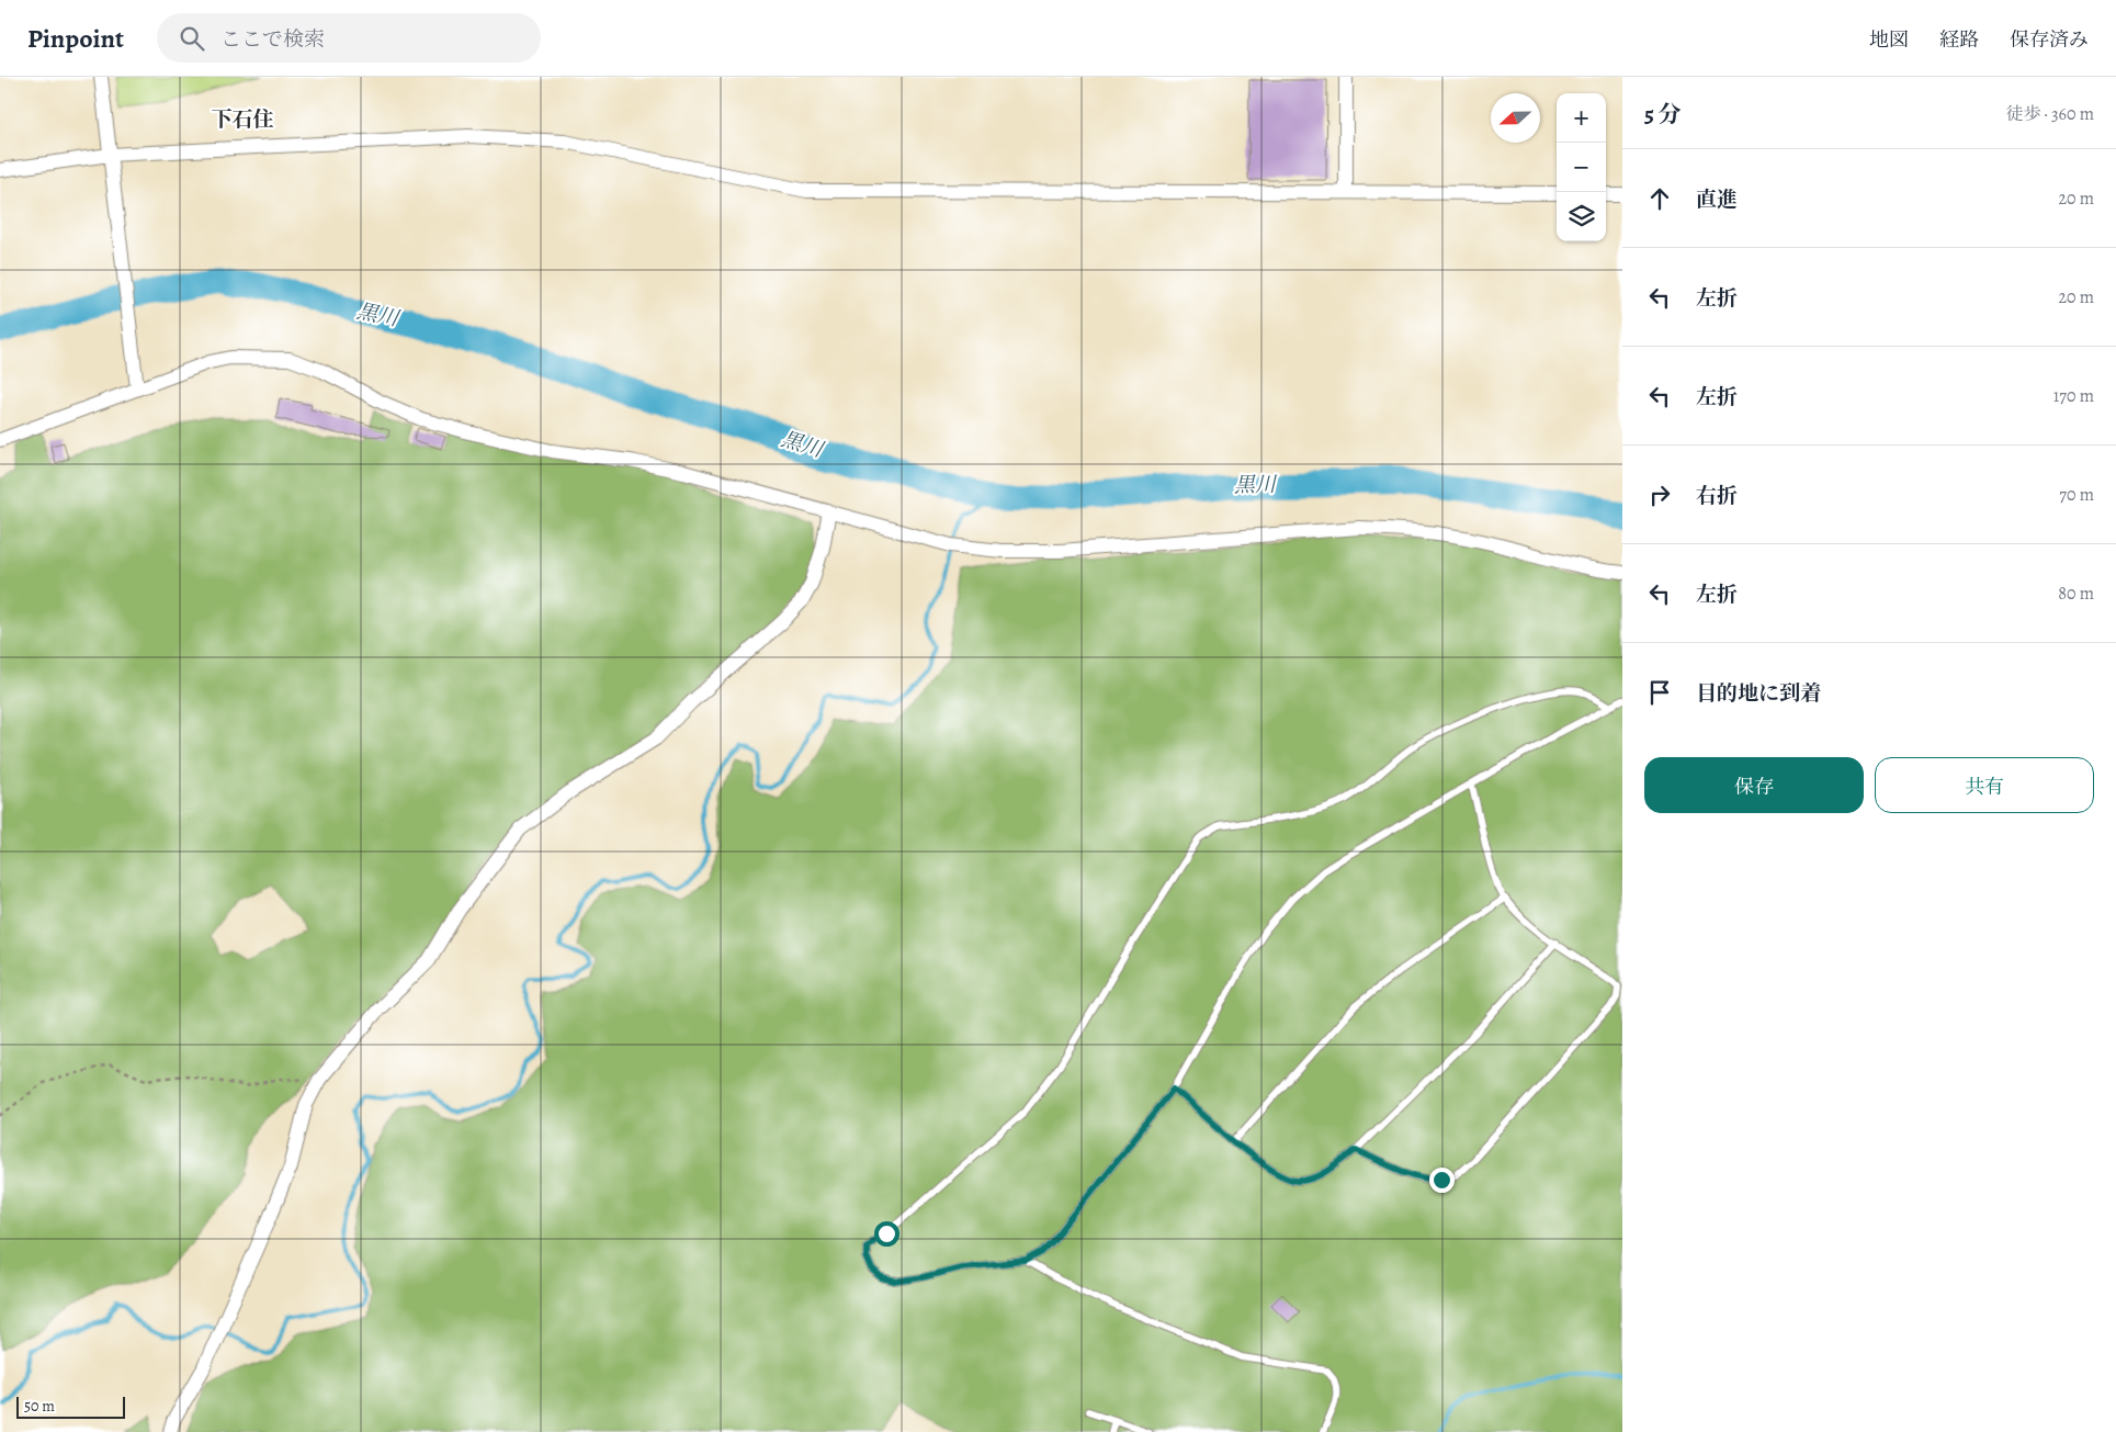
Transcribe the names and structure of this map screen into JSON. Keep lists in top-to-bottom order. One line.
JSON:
{"districts":["下石住"],"water":["黒川"],"scale_bar":"50 m","north":"left","page":{"header":"Pinpoint","search":"ここで検索","nav":["地図","経路","保存済み"],"heading":["5 分","徒歩 · 360 m"],"map_buttons":["+","−"],"list":[["直進","20 m"],["左折","20 m"],["左折","170 m"],["右折","70 m"],["左折","80 m"],"目的地に到着"],"buttons":["保存","共有"],"scale":"50 m"}}
